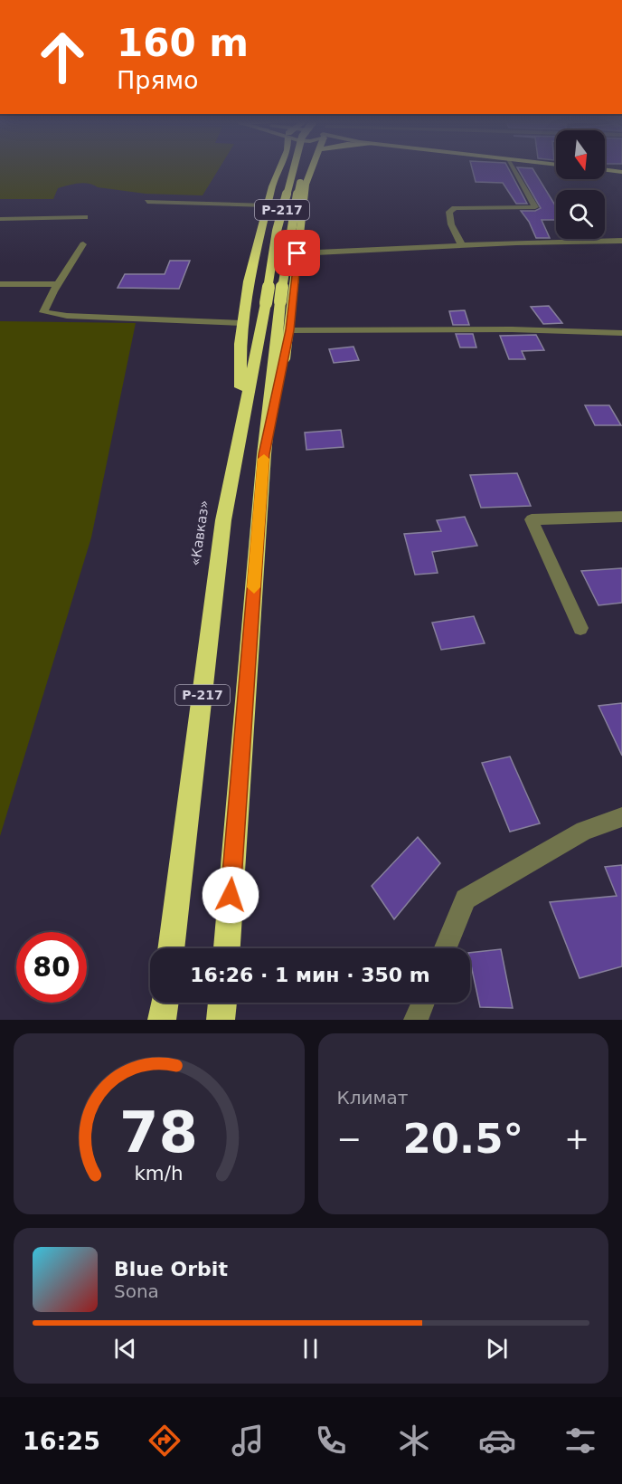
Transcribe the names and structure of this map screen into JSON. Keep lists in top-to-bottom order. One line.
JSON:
{"streets":{"highway":["Р-217","«Кавказ»"]},"north":"bottom","page":{"turn":["160 m","Прямо"],"limit":"80","trip":"16:26 · 1 мин · 350 m","tile":"Климат","heat":["−","20.5°","+"],"song":["Blue Orbit","Sona"],"tabs":"16:25","gauge":["78","km/h"]}}
